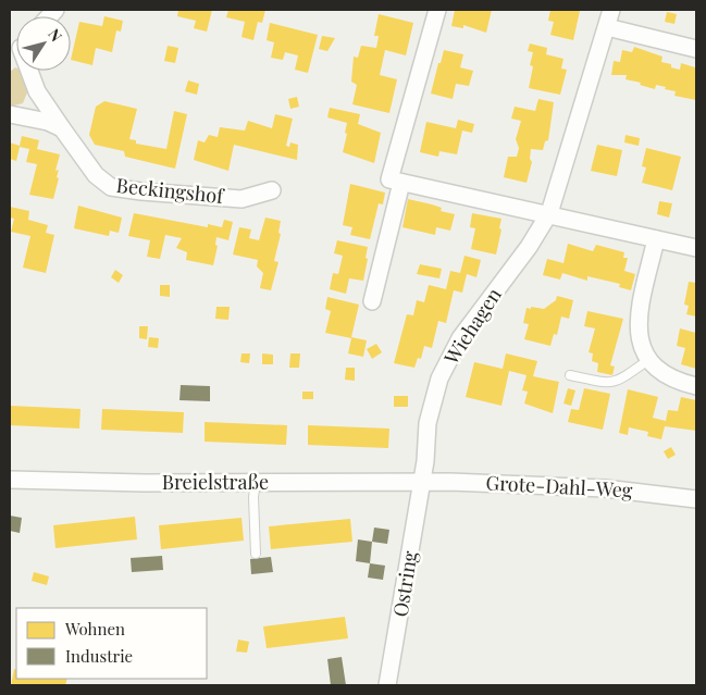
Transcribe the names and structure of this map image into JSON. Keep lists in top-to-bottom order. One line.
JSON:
{"streets":{"street":["Beckingshof","Wiehagen","Breielstraße","Grote-Dahl-Weg","Ostring"]},"crossings":[["Wiehagen","Breielstraße"],["Wiehagen","Grote-Dahl-Weg"],["Wiehagen","Ostring"],["Breielstraße","Grote-Dahl-Weg"],["Breielstraße","Ostring"],["Grote-Dahl-Weg","Ostring"]],"legend":["Wohnen","Industrie"],"north":"top right"}
